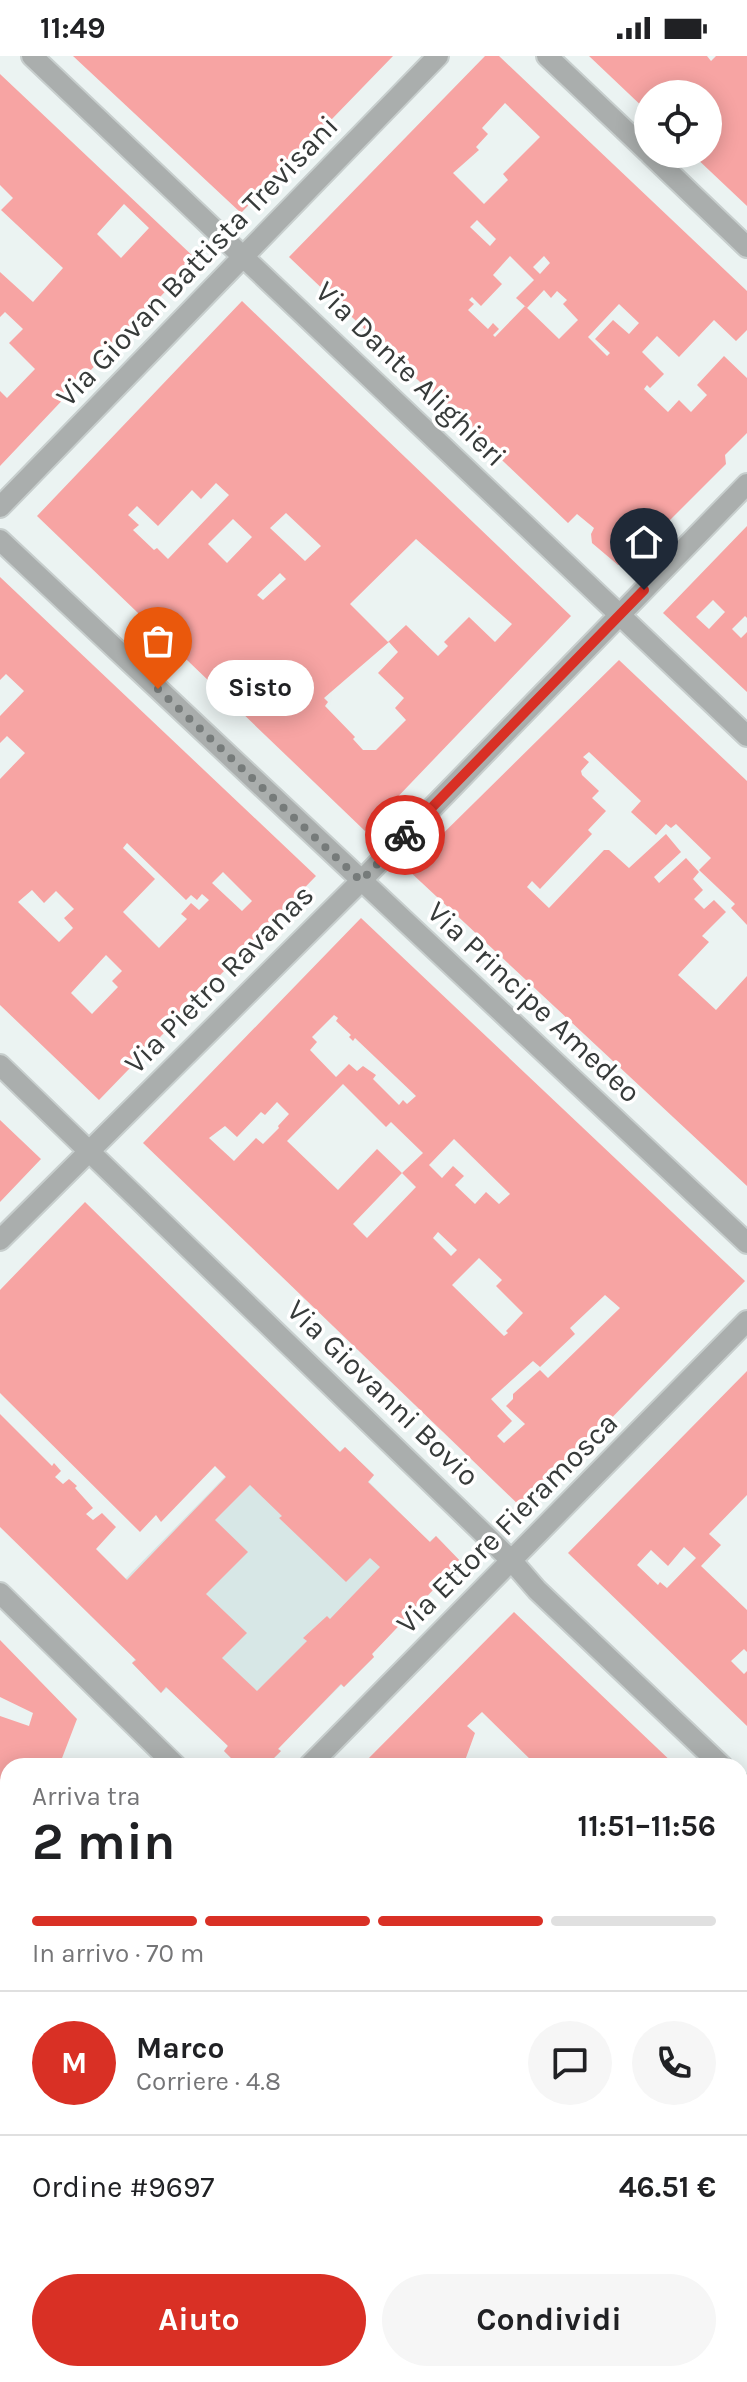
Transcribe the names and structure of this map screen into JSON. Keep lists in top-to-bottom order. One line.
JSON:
{"streets":{"street":["Via Giovan Battista Trevisani","Via Dante Alighieri","Via Pietro Ravanas","Via Principe Amedeo","Via Giovanni Bovio","Via Ettore Fieramosca"]},"crossings":[["Via Giovan Battista Trevisani","Via Dante Alighieri"],["Via Dante Alighieri","Via Pietro Ravanas"],["Via Pietro Ravanas","Via Principe Amedeo"],["Via Pietro Ravanas","Via Giovanni Bovio"],["Via Giovanni Bovio","Via Ettore Fieramosca"]],"places":["Sisto"],"page":{"status":"11:49","bubble":"Sisto","heading":["2 min","Arriva tra","11:51–11:56"],"panel":["Marco","Corriere · 4.8","Ordine #9697","46.51 €"],"bar":"In arrivo · 70 m","round":"M","buttons":["Aiuto","Condividi"]}}
